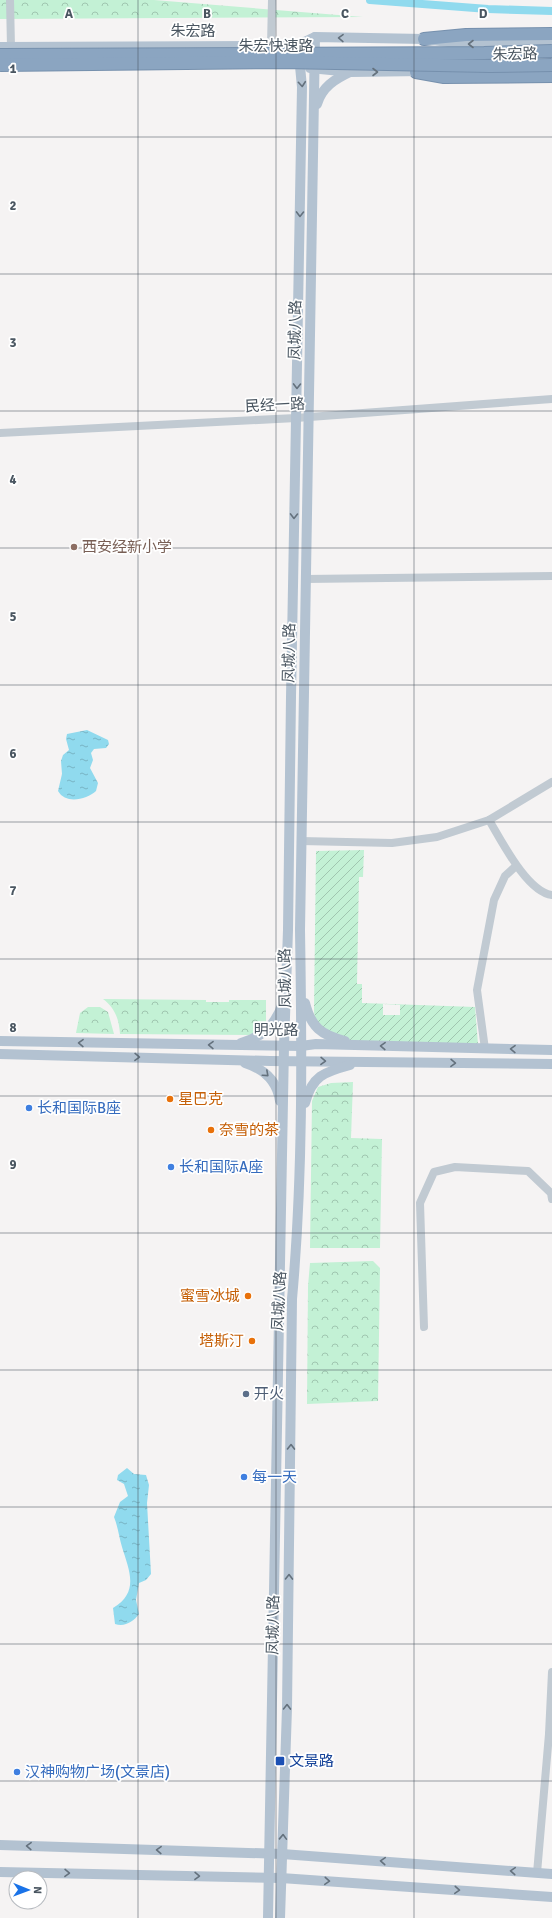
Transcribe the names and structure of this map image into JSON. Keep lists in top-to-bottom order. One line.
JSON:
{"streets":{"highway":["朱宏快速路"],"main road":["朱宏路","凤城八路","明光路"],"street":["民经一路"]},"crossings":[["朱宏路","凤城八路"],["凤城八路","民经一路"],["凤城八路","明光路"]],"places":{"other":["西安经新小学","星巴克","长和国际B座","奈雪的茶","长和国际A座","蜜雪冰城","塔斯汀","开火","每一天","汉神购物广场(文景店)"],"transit":["文景路"]},"north":"right","grid":{"columns":["A","B","C","D"],"rows":["1","2","3","4","5","6","7","8","9"]}}
